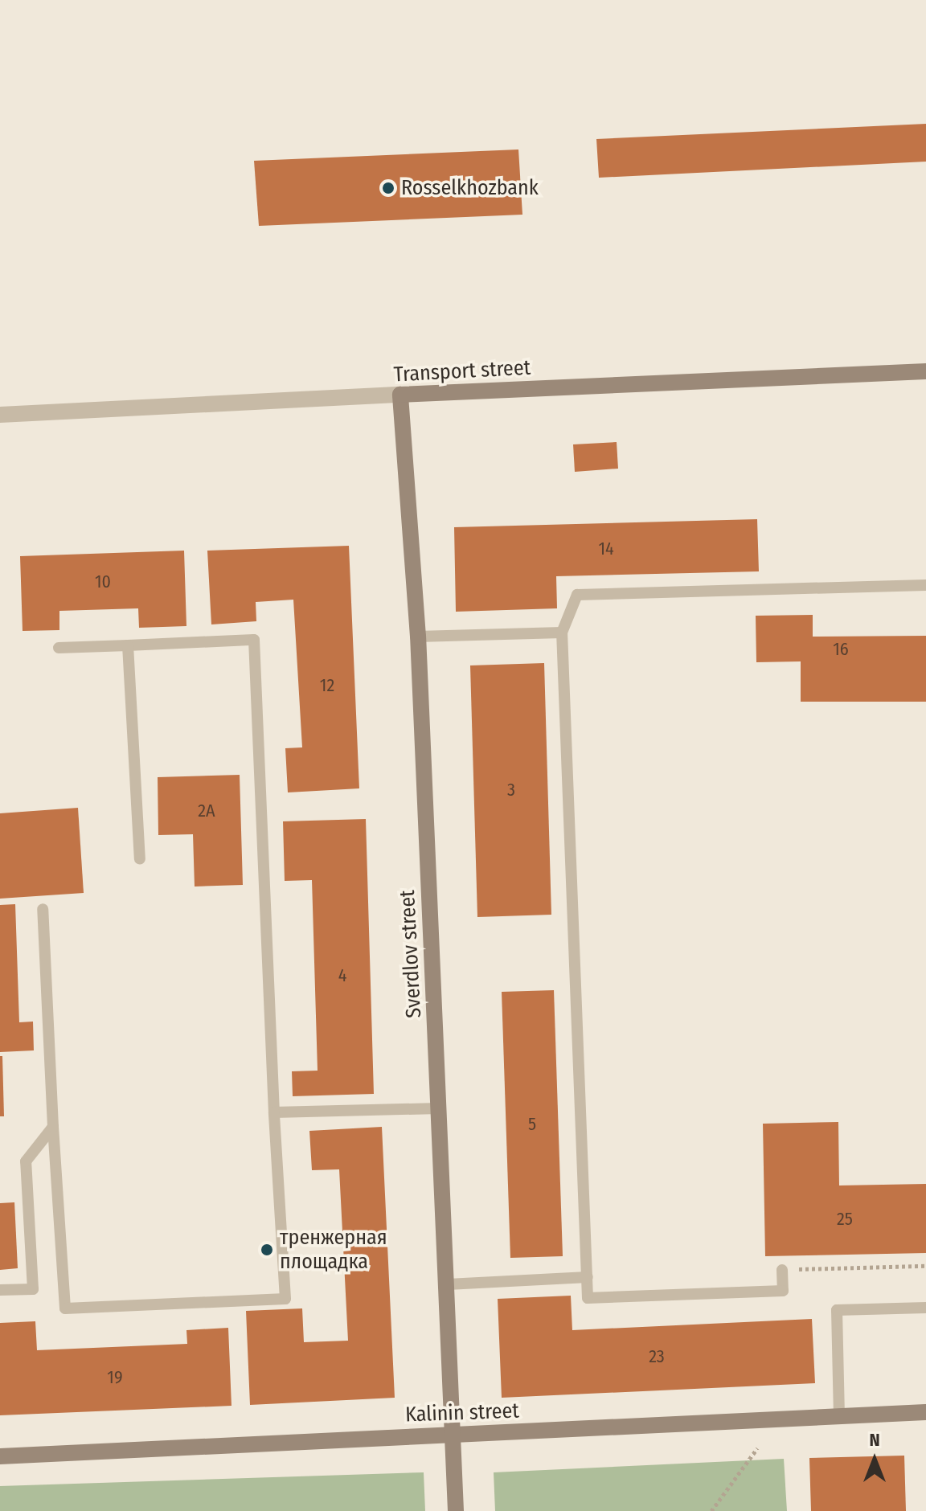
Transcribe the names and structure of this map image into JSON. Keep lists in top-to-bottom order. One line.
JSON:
{"streets":{"street":["Transport street","Sverdlov street","Kalinin street"]},"crossings":[["Transport street","Sverdlov street"],["Sverdlov street","Kalinin street"]],"places":["Rosselkhozbank","тренжерная площадка"],"house_numbers":["14","10","16","12","3","2А","4","5","25","23","19"],"north":"top"}
